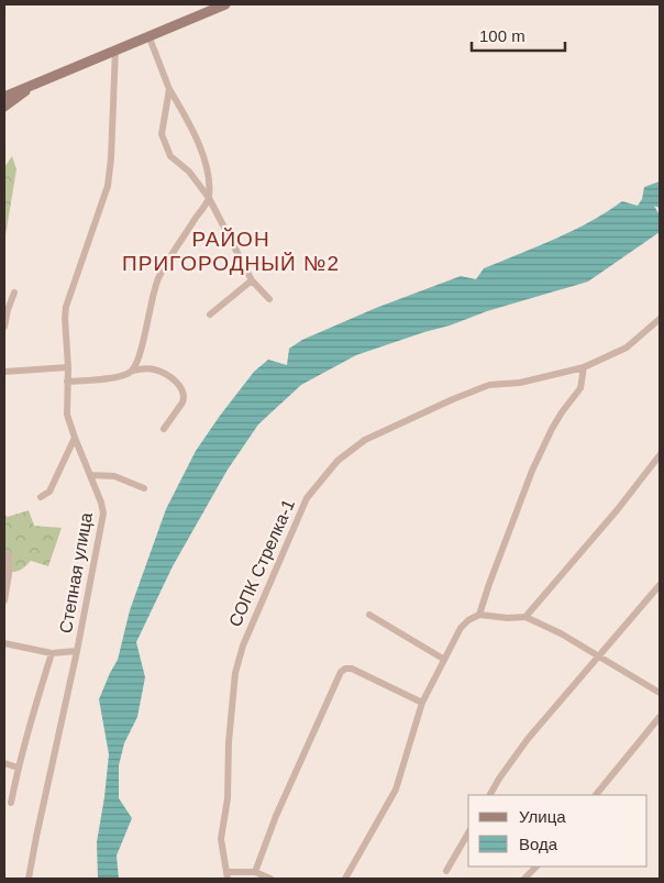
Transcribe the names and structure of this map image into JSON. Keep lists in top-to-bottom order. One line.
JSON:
{"streets":{"street":["СОПК Стрелка-1","Степная улица"]},"districts":["РАЙОН ПРИГОРОДНЫЙ №2"],"legend":["Улица","Вода"],"scale_bar":"100 m"}
